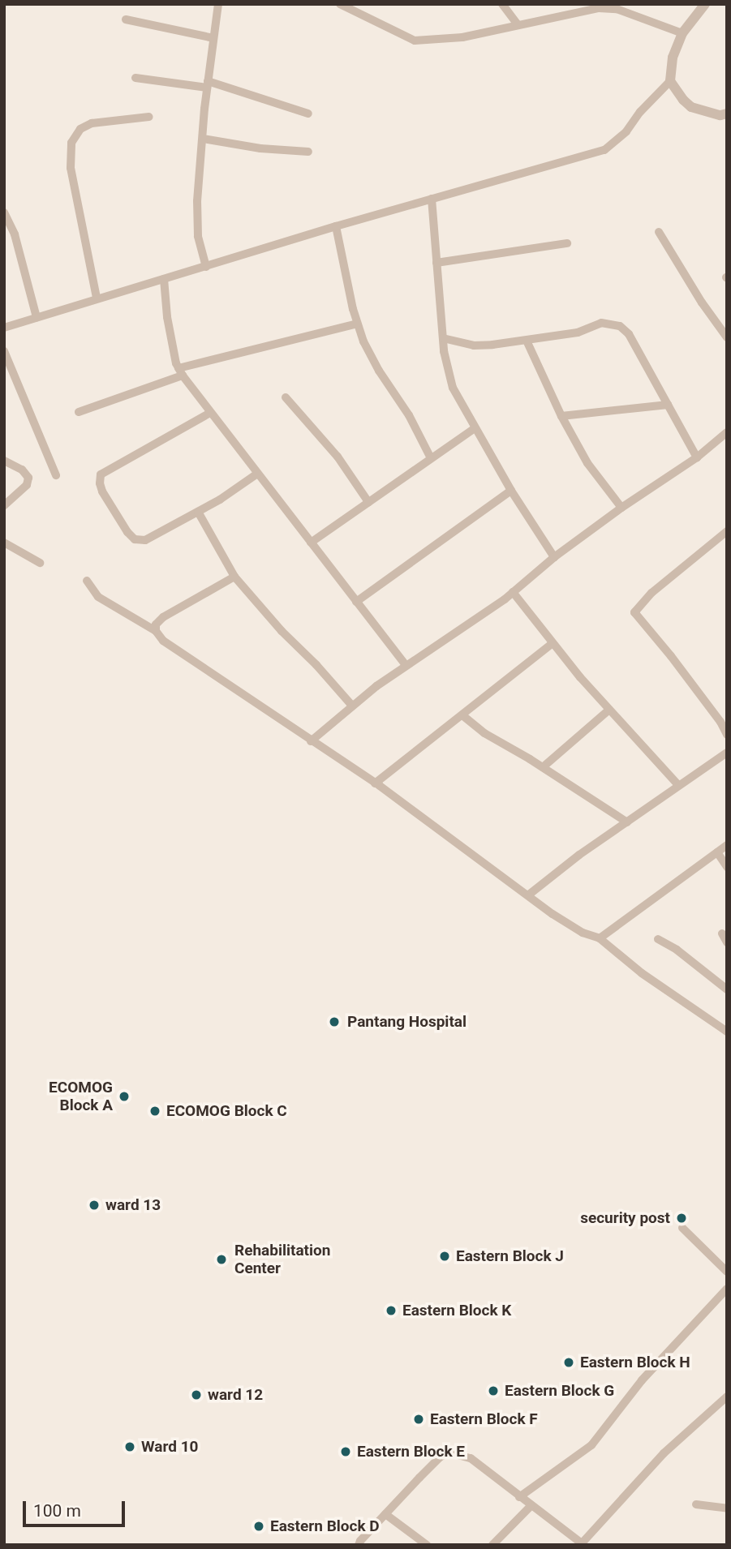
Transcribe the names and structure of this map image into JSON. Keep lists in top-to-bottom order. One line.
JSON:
{"places":["Pantang Hospital","ECOMOG Block A","ECOMOG Block C","ward 13","security post","Eastern Block J","Rehabilitation Center","Eastern Block K","Eastern Block H","Eastern Block G","ward 12","Eastern Block F","Ward 10","Eastern Block E","Eastern Block D"],"scale_bar":"100 m"}
